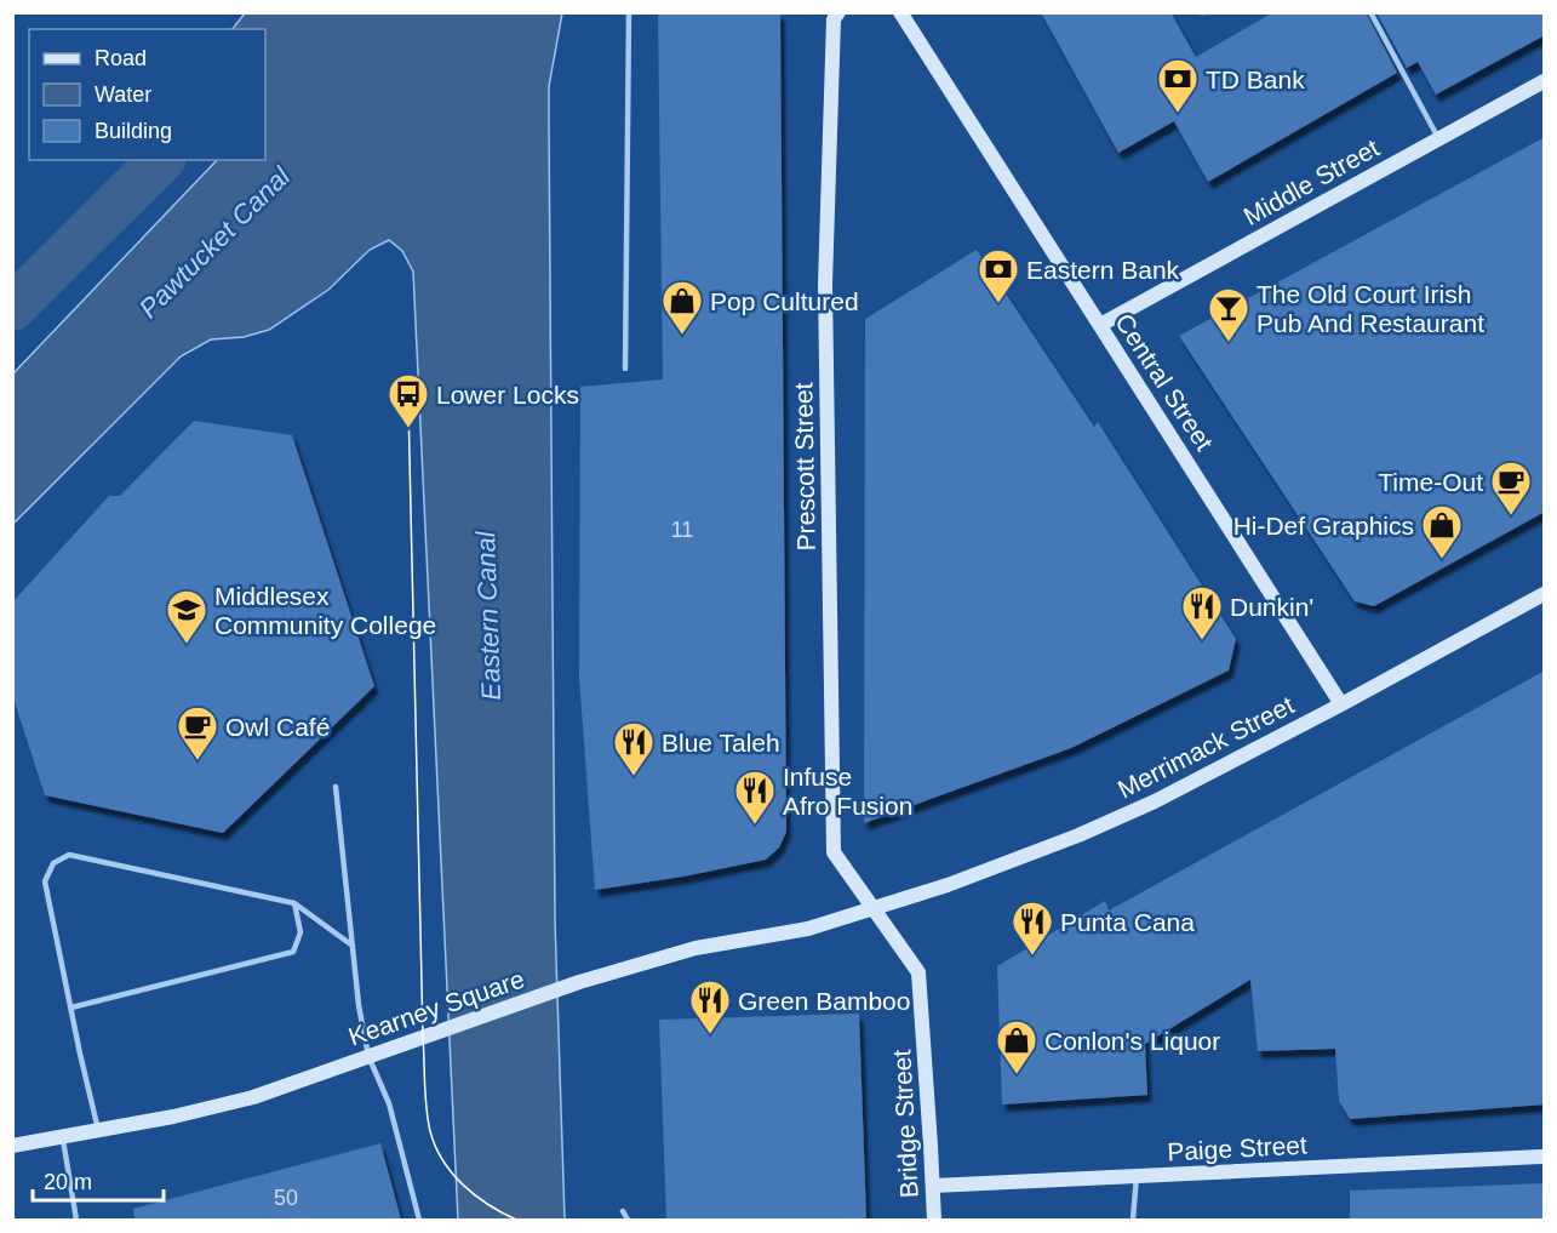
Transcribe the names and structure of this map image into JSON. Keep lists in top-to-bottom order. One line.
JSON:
{"streets":{"main road":["Middle Street","Central Street","Prescott Street","Merrimack Street","Kearney Square","Bridge Street","Paige Street"]},"crossings":[["Middle Street","Central Street"],["Central Street","Merrimack Street"],["Prescott Street","Merrimack Street"],["Prescott Street","Kearney Square"],["Prescott Street","Bridge Street"],["Merrimack Street","Kearney Square"],["Merrimack Street","Bridge Street"],["Kearney Square","Bridge Street"],["Bridge Street","Paige Street"]],"water":["Pawtucket Canal","Eastern Canal"],"places":{"bank":["TD Bank","Eastern Bank"],"shop":["Pop Cultured","Hi-Def Graphics","Conlon's Liquor"],"bar":["The Old Court Irish Pub And Restaurant"],"bus stop":["Lower Locks"],"cafe":["Time-Out","Owl Café"],"restaurant":["Dunkin'","Blue Taleh","Infuse Afro Fusion","Punta Cana","Green Bamboo"],"school or university":["Middlesex Community College"]},"house_numbers":["11","50"],"legend":["Road","Water","Building"],"scale_bar":"20 m"}
